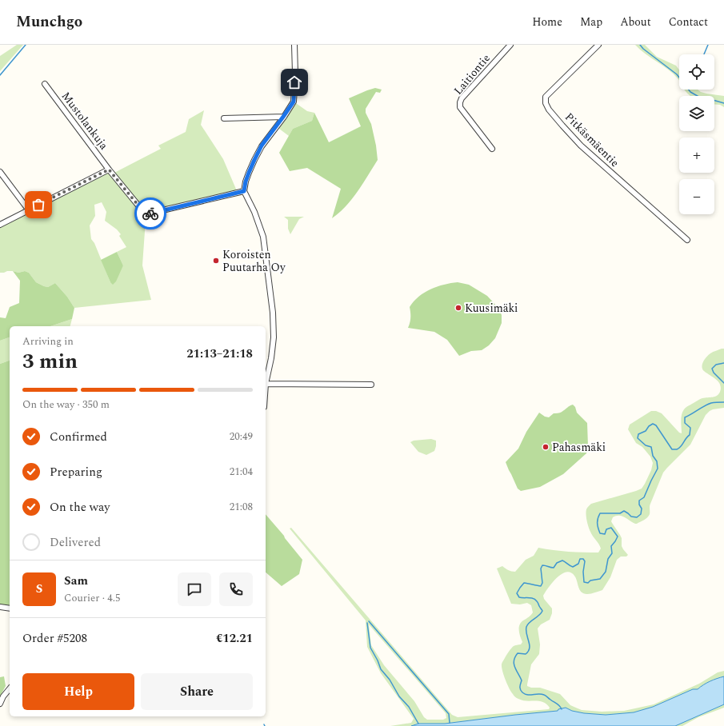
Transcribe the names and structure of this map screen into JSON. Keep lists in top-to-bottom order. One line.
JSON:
{"streets":{"street":["Laitiontie","Mustolankuja","Pitkäsmäentie"]},"places":["Koroisten Puutarha Oy","Kuusimäki","Pahasmäki"],"page":{"header":"Munchgo","nav":["Home","Map","About","Contact"],"map_buttons":["+","−"],"heading":["3 min","Arriving in","21:13–21:18"],"panel":["Sam","Courier · 4.5","Order #5208","€12.21"],"bar":"On the way · 350 m","list":[["Confirmed","20:49"],["Preparing","21:04"],["On the way","21:08"],"Delivered"],"round":"S","buttons":["Help","Share"]}}
